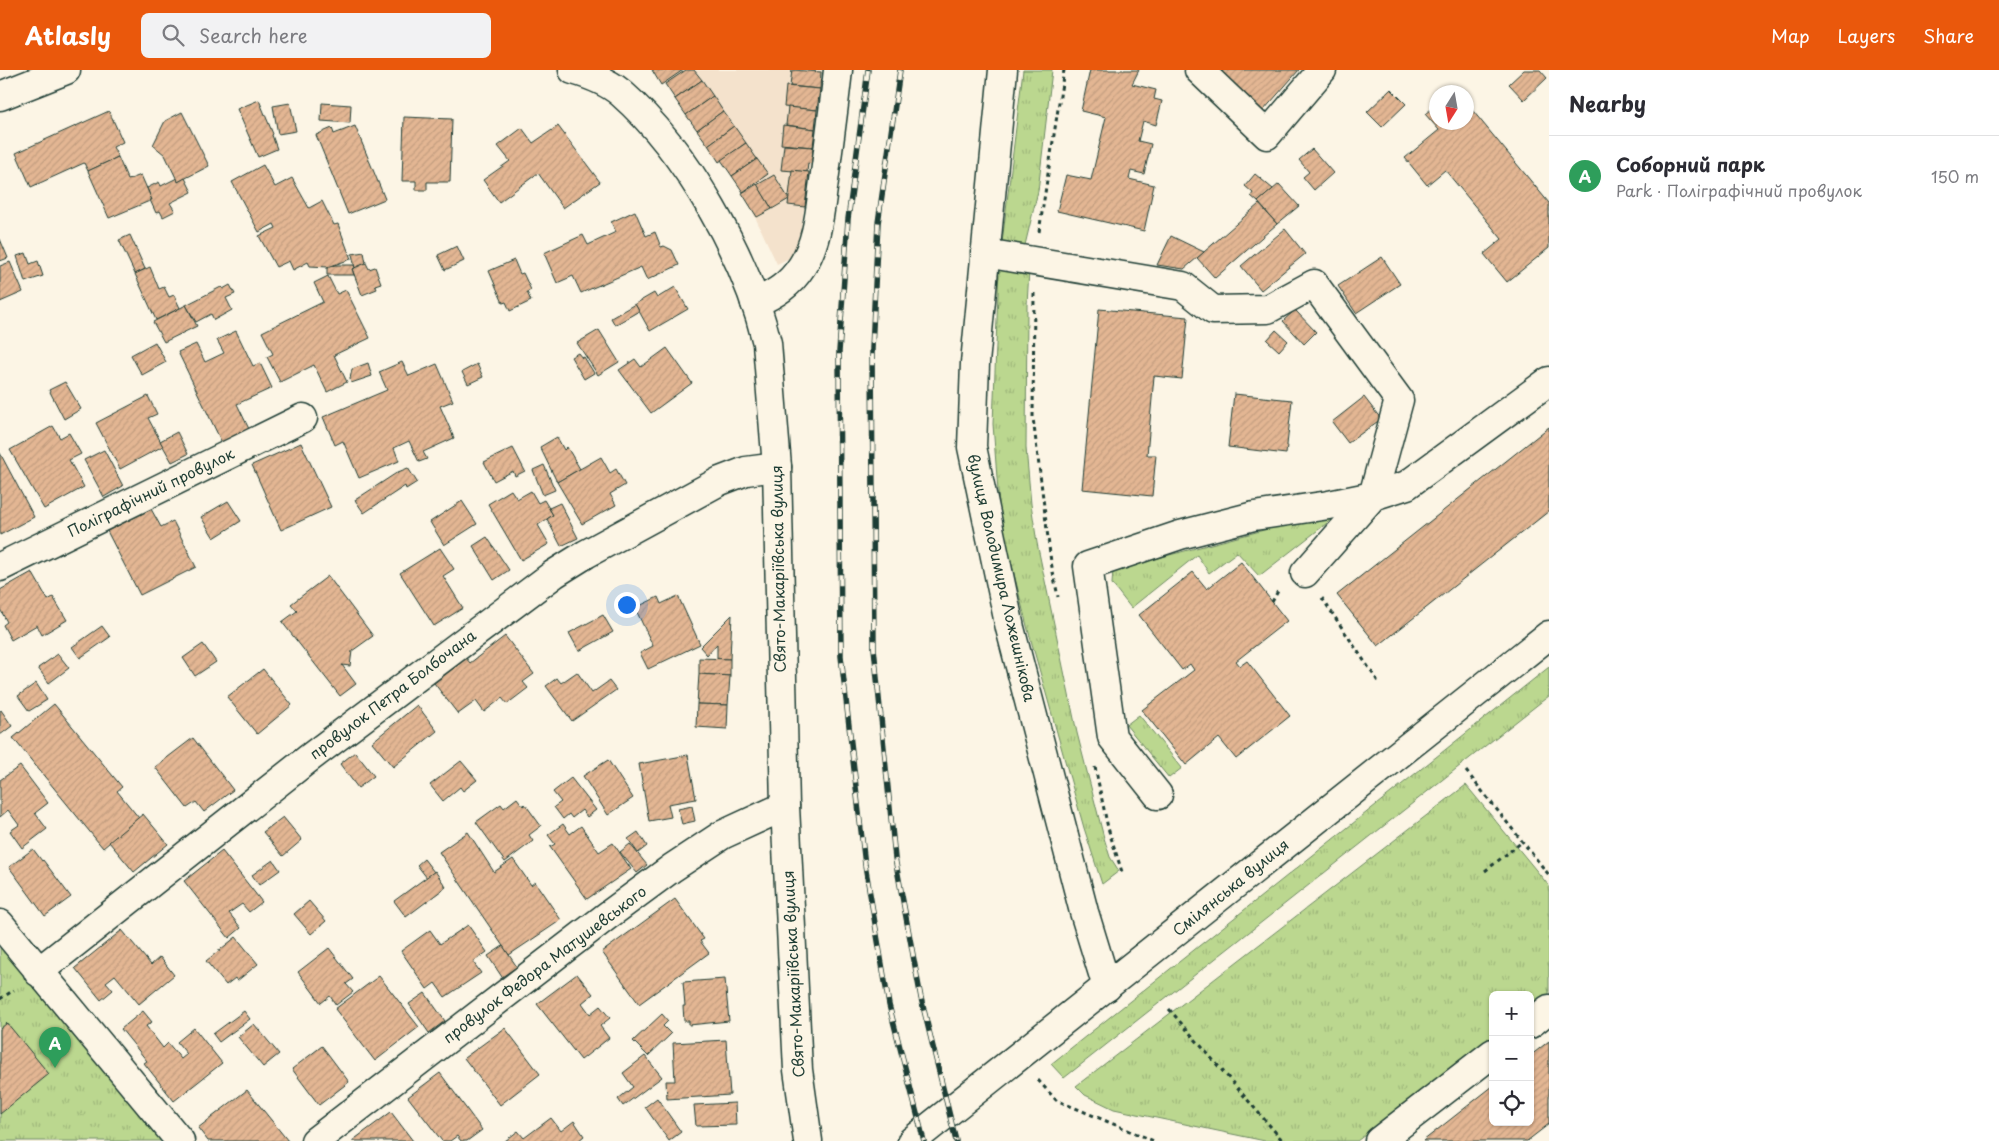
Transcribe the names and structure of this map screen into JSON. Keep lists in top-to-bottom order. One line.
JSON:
{"streets":{"street":["Поліграфічний провулок","Свято-Макаріївська вулиця","вулиця Володимира Ложешнікова","провулок Петра Болбочана","Смілянська вулиця","провулок Федора Матушевського"]},"crossings":[["Свято-Макаріївська вулиця","провулок Петра Болбочана"],["Свято-Макаріївська вулиця","провулок Федора Матушевського"],["вулиця Володимира Ложешнікова","Смілянська вулиця"]],"north":"bottom","page":{"header":"Atlasly","search":"Search here","nav":["Map","Layers","Share"],"heading":"Nearby","list":[{"mark":"A","name":"Соборний парк","note":"Park · Поліграфічний провулок","value":"150 m"}],"map_buttons":["+","−"],"pins":"A"}}
